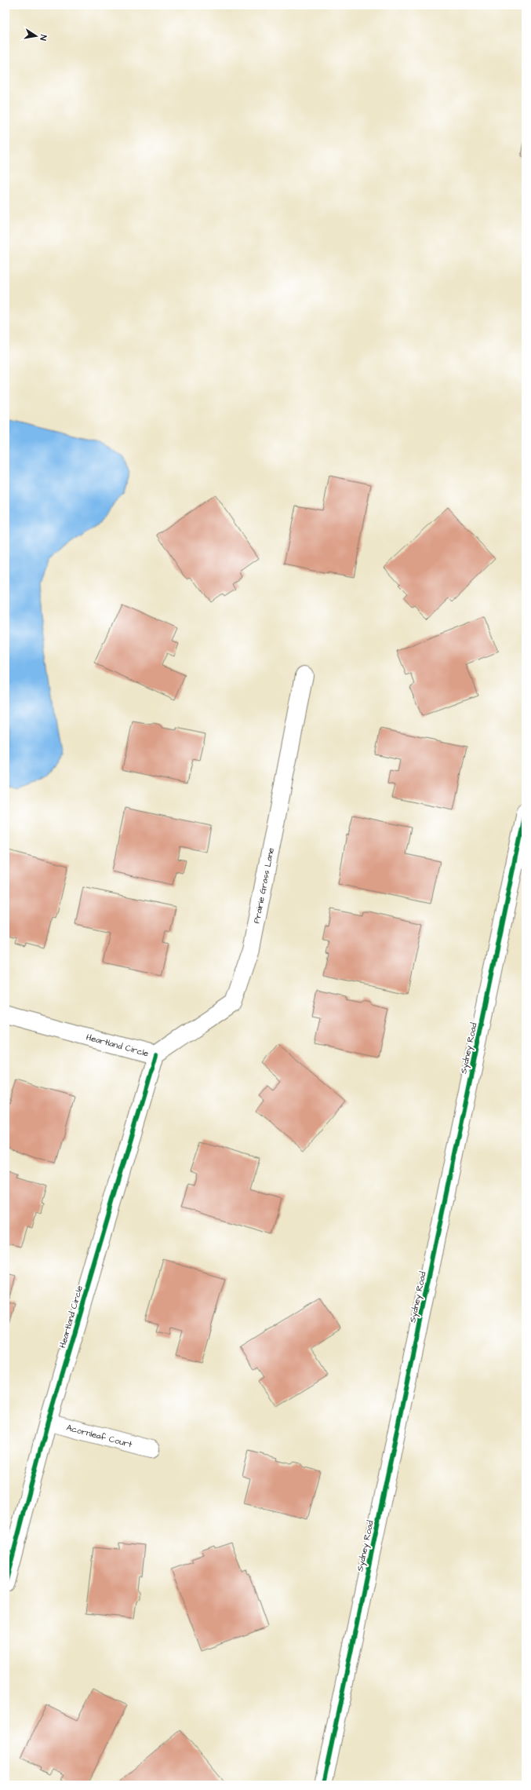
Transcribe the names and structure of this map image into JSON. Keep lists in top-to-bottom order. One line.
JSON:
{"streets":{"street":["Prairie Grass Lane","Heartland Circle","Sydney Road","Acornleaf Court"]},"crossings":[["Prairie Grass Lane","Heartland Circle"],["Heartland Circle","Acornleaf Court"]],"north":"right"}
